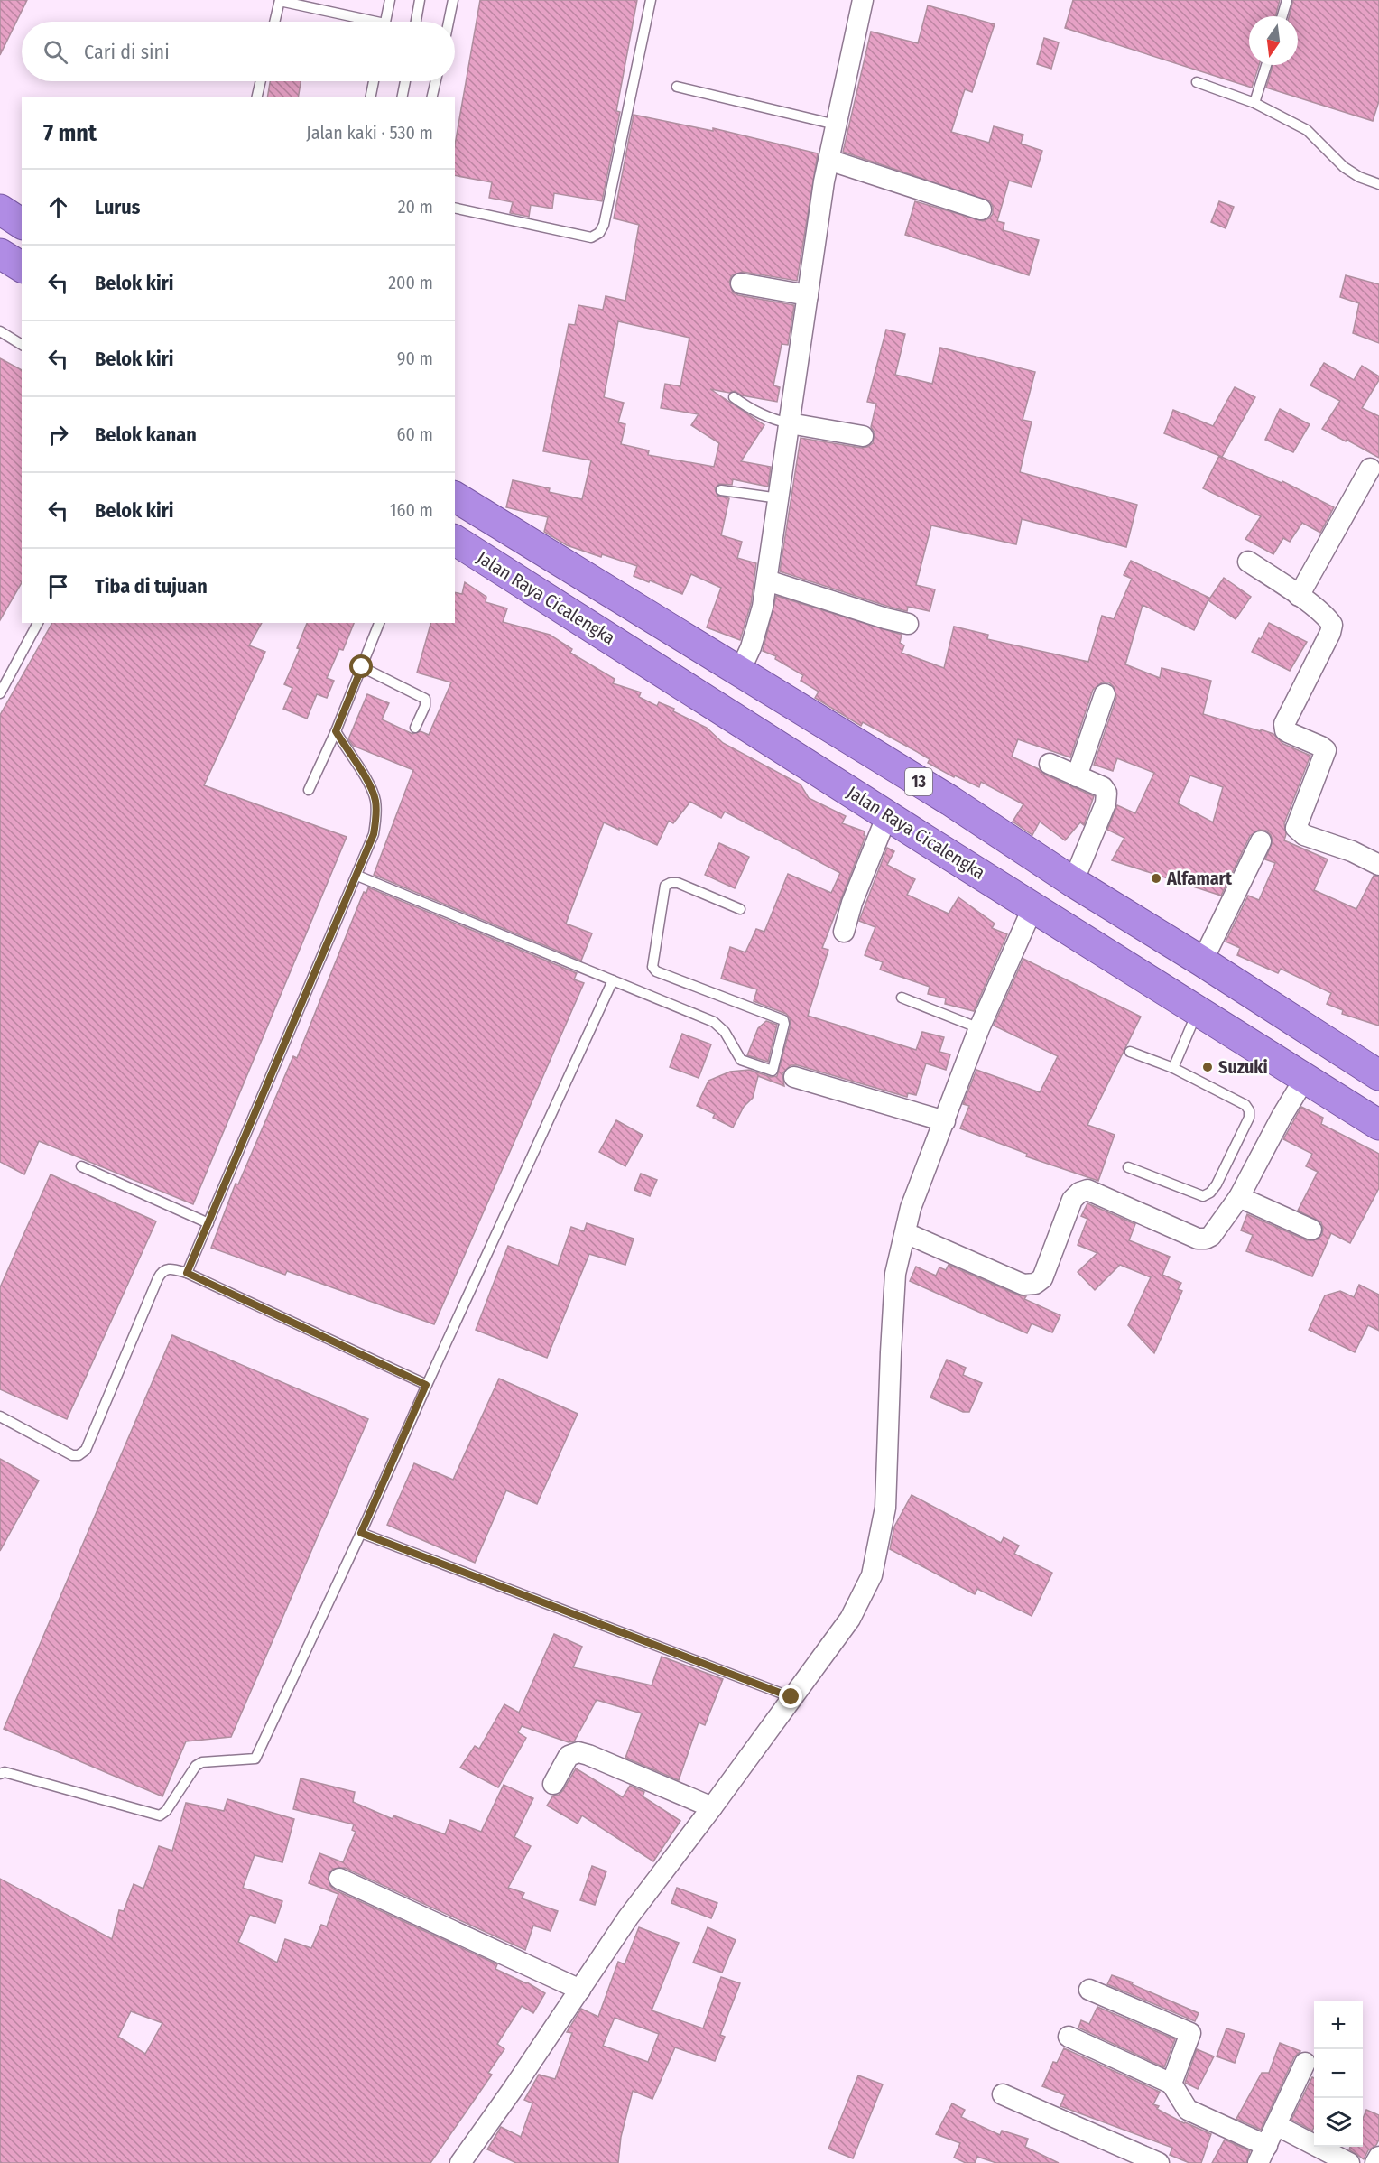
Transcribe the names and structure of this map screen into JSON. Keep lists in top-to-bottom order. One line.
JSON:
{"streets":{"highway":["Jalan Raya Cicalengka","13"]},"places":["Alfamart","Suzuki"],"north":"bottom","page":{"search":"Cari di sini","heading":["7 mnt","Jalan kaki · 530 m"],"list":[["Lurus","20 m"],["Belok kiri","200 m"],["Belok kiri","90 m"],["Belok kanan","60 m"],["Belok kiri","160 m"],"Tiba di tujuan"],"map_buttons":["+","−"]}}
